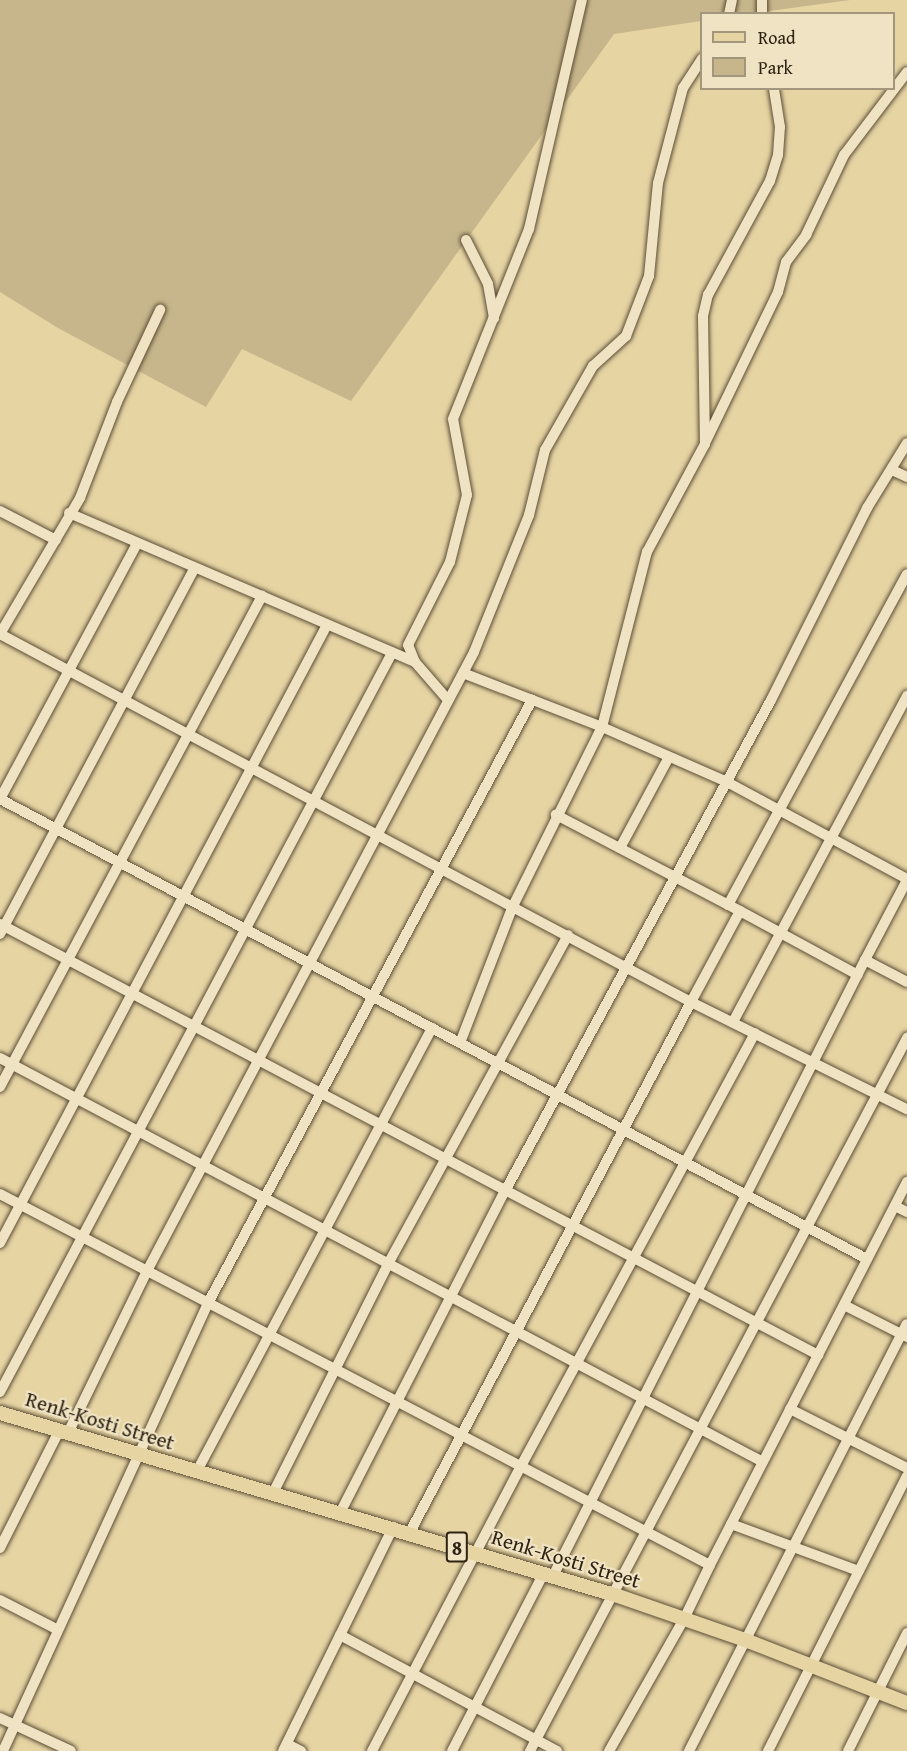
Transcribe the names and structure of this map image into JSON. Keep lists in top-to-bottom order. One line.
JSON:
{"streets":{"main road":["Renk-Kosti Street","8"]},"legend":["Road","Park"]}
